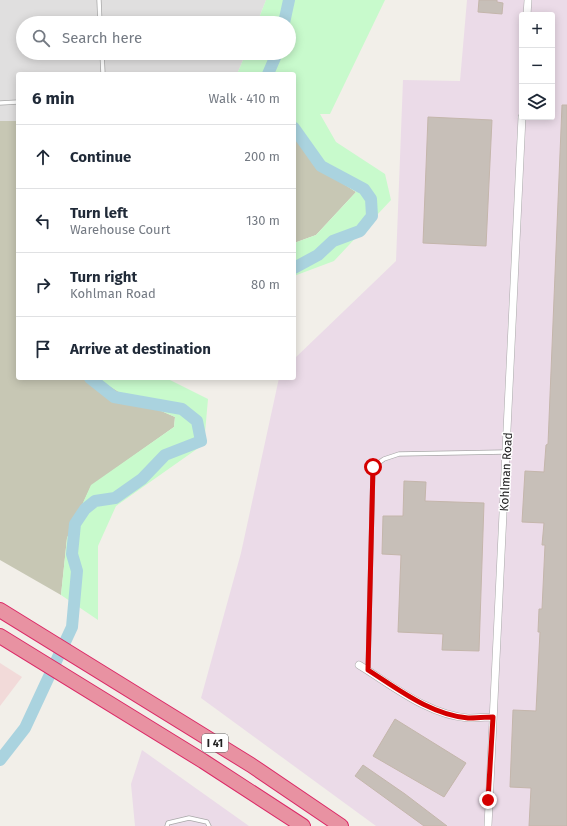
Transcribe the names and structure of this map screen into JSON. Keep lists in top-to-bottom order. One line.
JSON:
{"streets":{"highway":["I 41"],"street":["Kohlman Road"]},"page":{"map_buttons":["+","−"],"search":"Search here","heading":["6 min","Walk · 410 m"],"list":[["Continue","200 m"],["Turn left","Warehouse Court","130 m"],["Turn right","Kohlman Road","80 m"],"Arrive at destination"]}}
